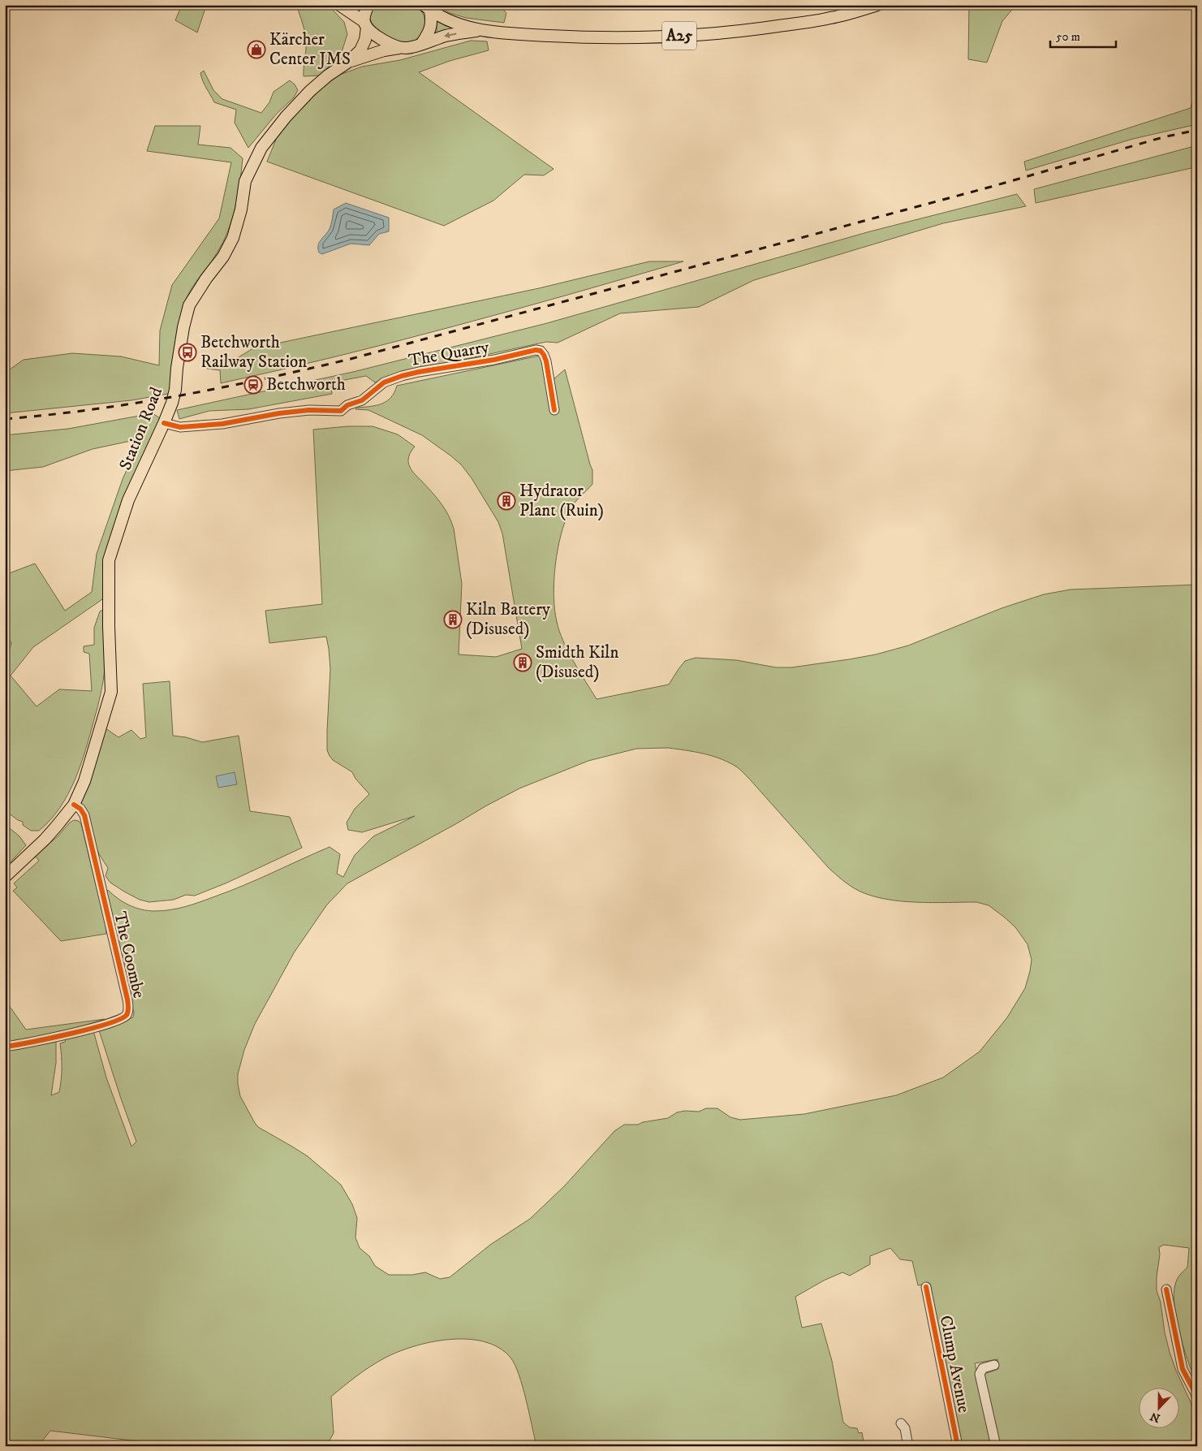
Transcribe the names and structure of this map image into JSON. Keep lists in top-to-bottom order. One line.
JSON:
{"streets":{"main road":["A25","Station Road"],"street":["The Quarry","The Coombe","Clump Avenue"]},"crossings":[["A25","Station Road"],["The Quarry","Station Road"],["Station Road","The Coombe"]],"places":{"shop":["Kärcher Center JMS"],"bus stop":["Betchworth Railway Station"],"station":["Betchworth"],"building":["Hydrator Plant (Ruin)","Kiln Battery (Disused)","Smidth Kiln (Disused)"]},"scale_bar":"50 m","north":"bottom"}
